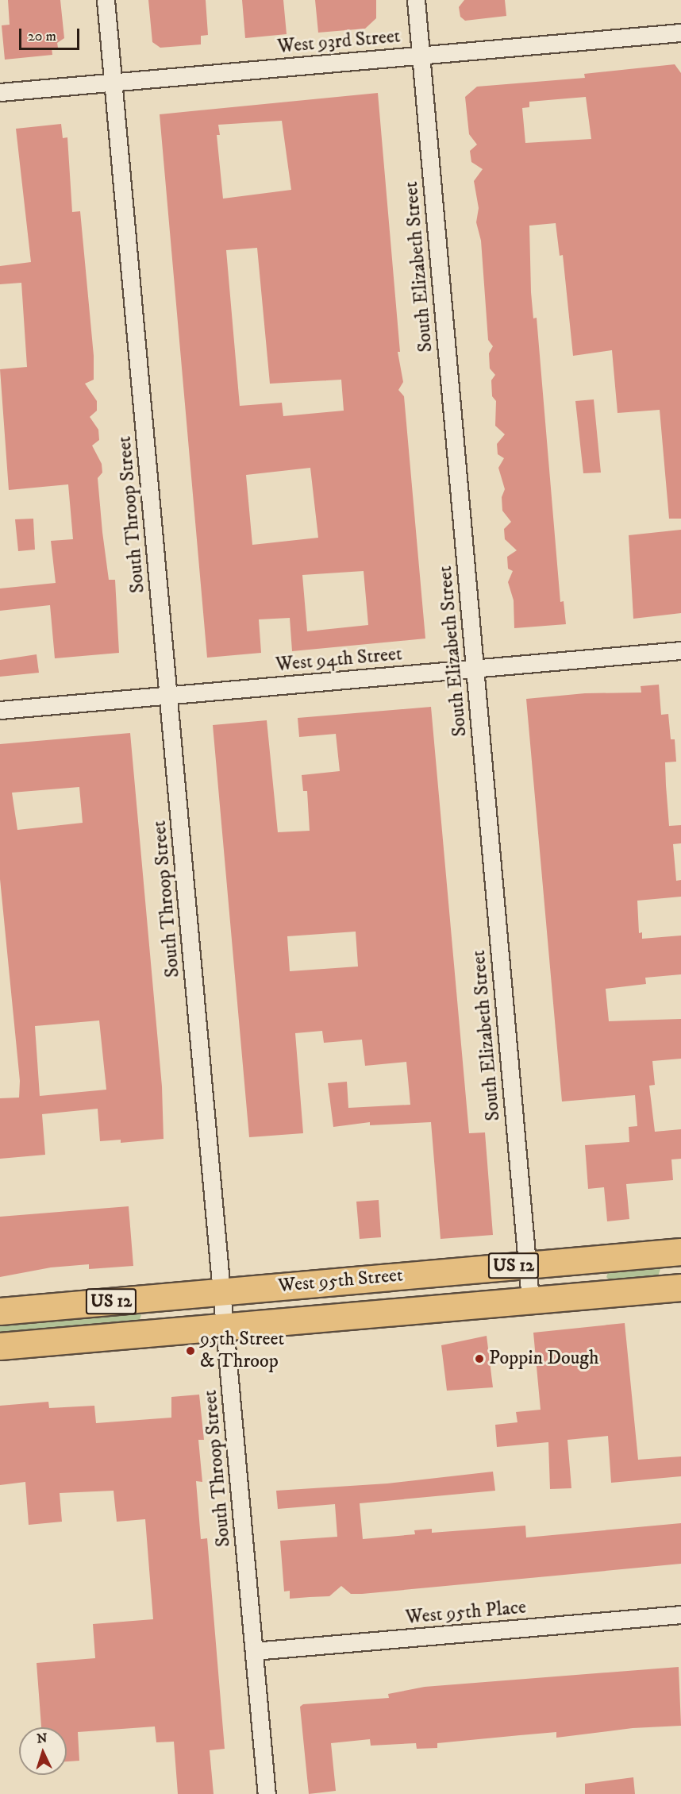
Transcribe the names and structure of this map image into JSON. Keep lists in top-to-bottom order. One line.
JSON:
{"streets":{"main road":["US 12","West 95th Street"],"street":["West 93rd Street","South Elizabeth Street","South Throop Street","West 94th Street","West 95th Place"]},"crossings":[["West 93rd Street","South Elizabeth Street"],["West 93rd Street","South Throop Street"],["South Elizabeth Street","West 94th Street"],["South Elizabeth Street","West 95th Street"],["South Throop Street","West 94th Street"],["South Throop Street","West 95th Street"],["South Throop Street","West 95th Place"]],"places":["95th Street & Throop","Poppin Dough"],"scale_bar":"20 m","north":"top"}
